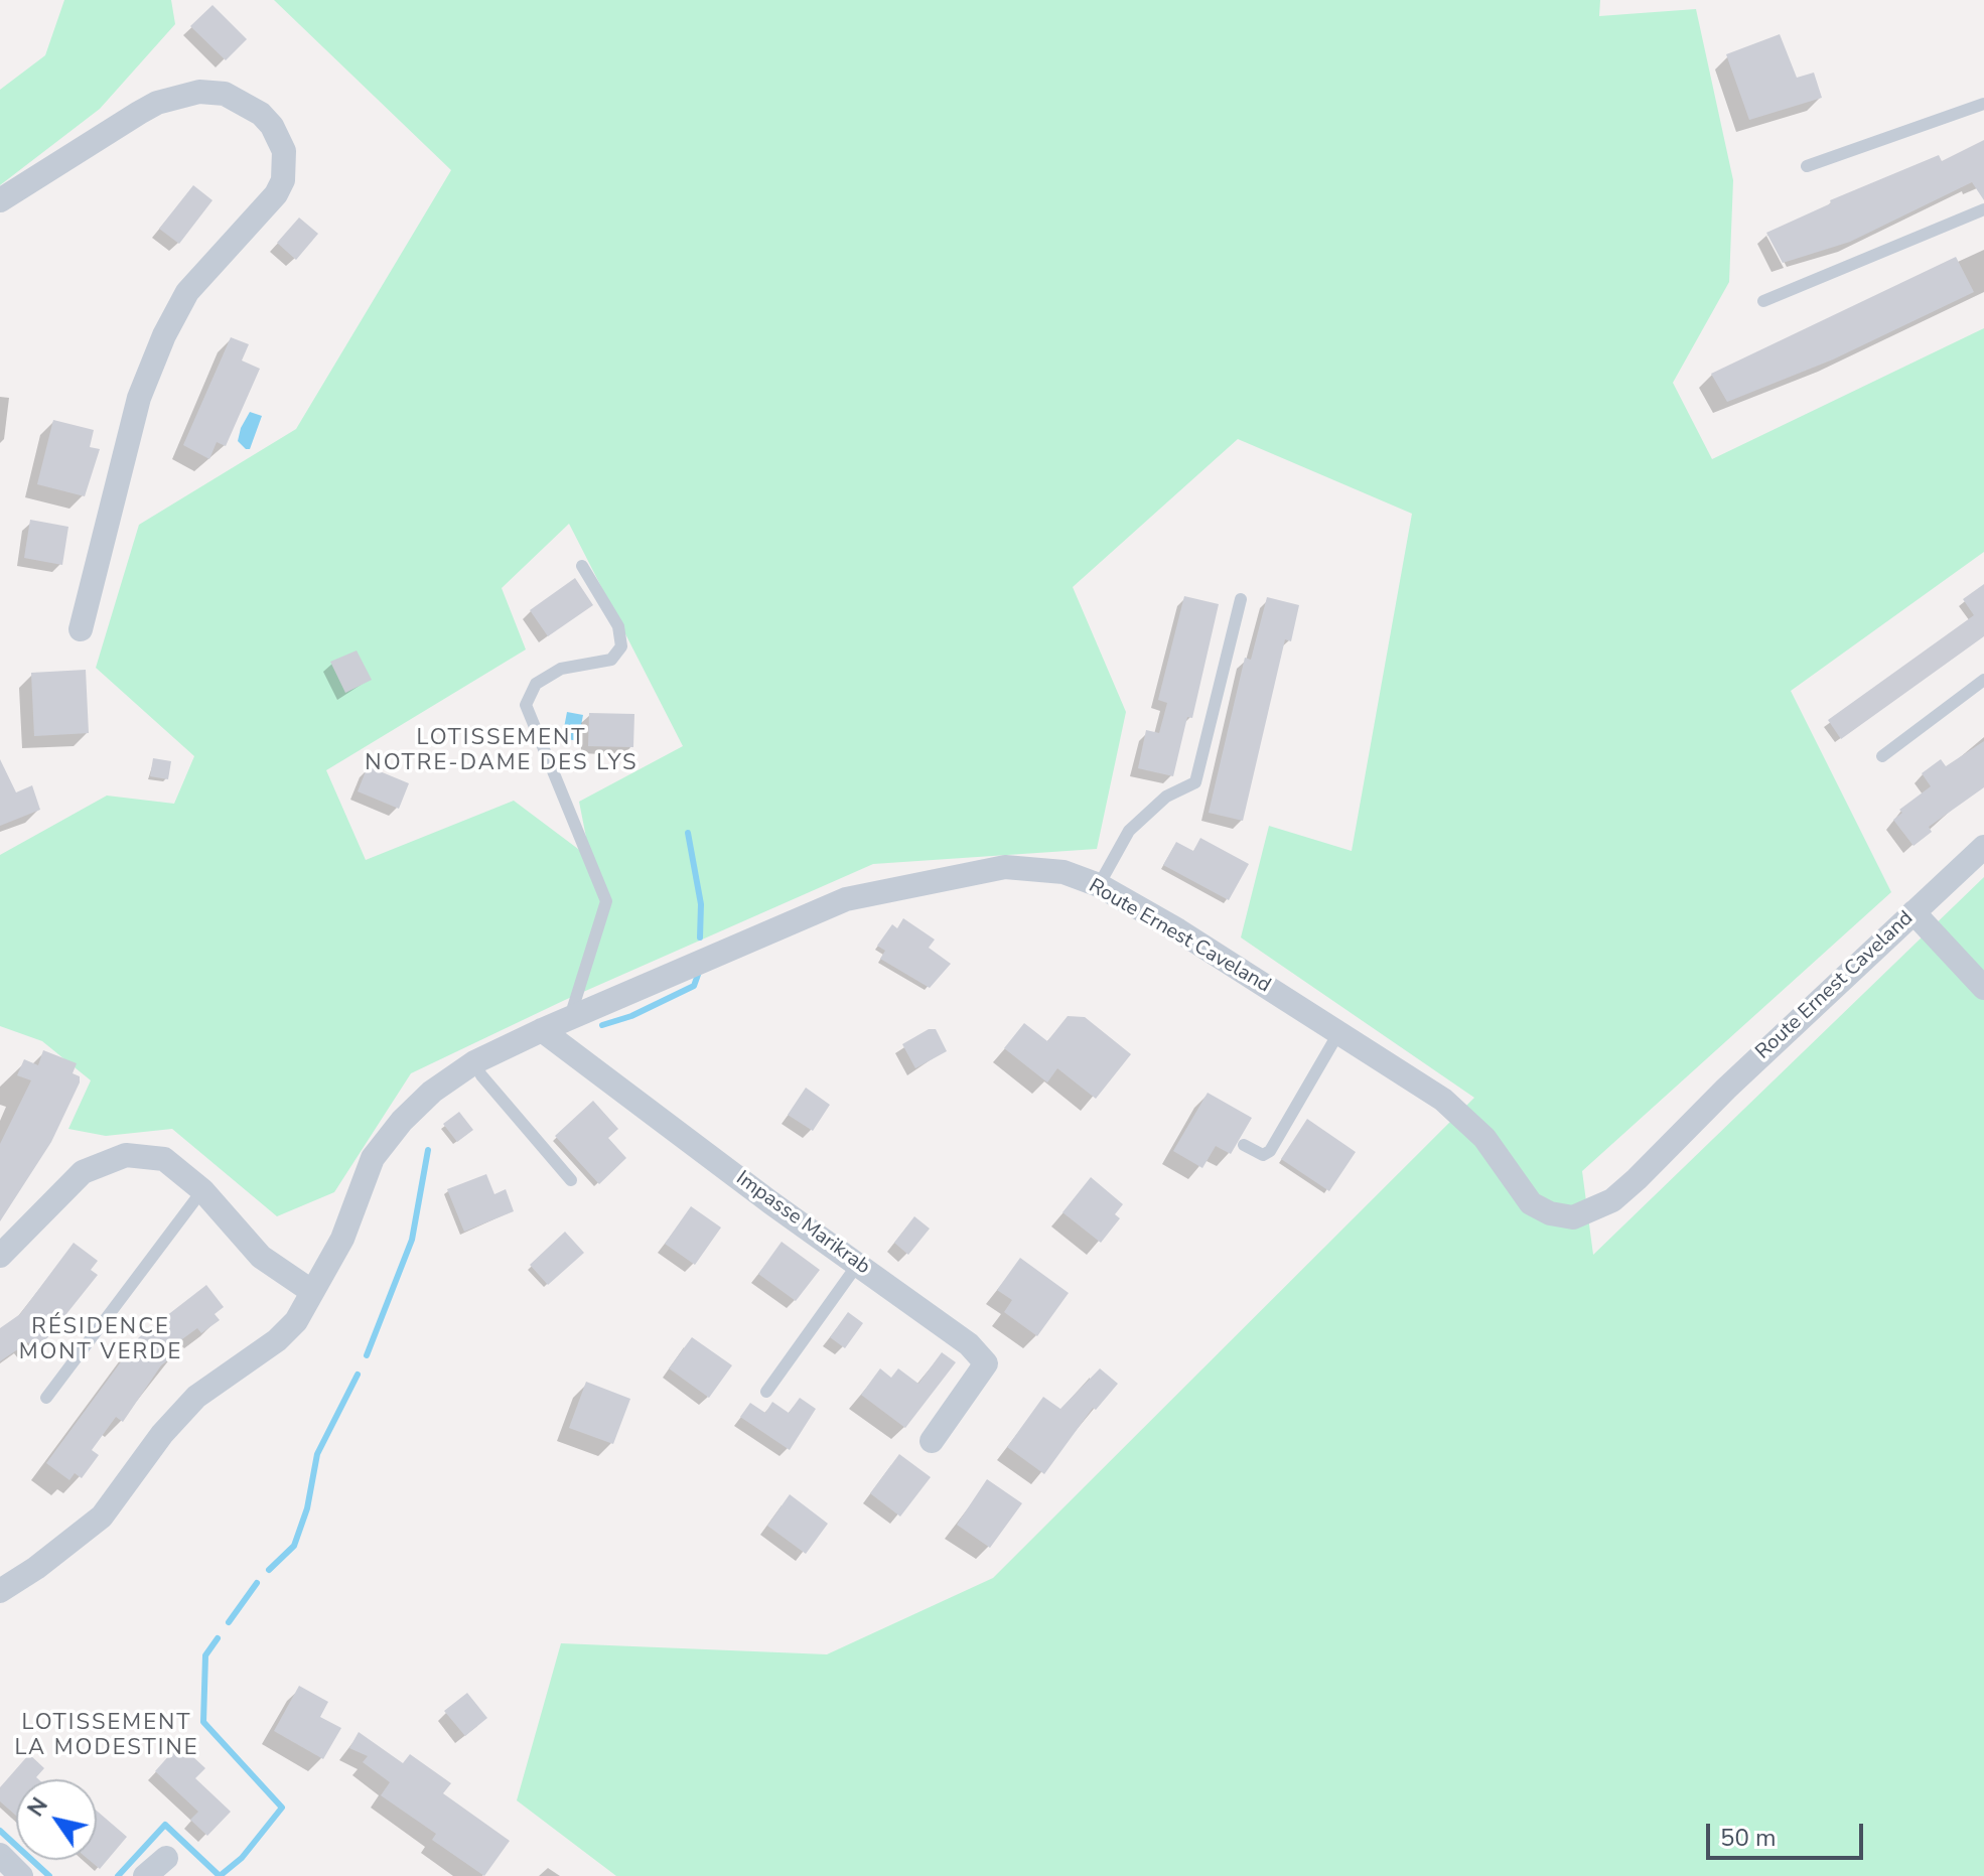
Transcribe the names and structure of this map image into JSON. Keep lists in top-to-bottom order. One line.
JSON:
{"streets":{"street":["Route Ernest Caveland","Impasse Marikrab"]},"crossings":[["Route Ernest Caveland","Impasse Marikrab"]],"districts":["LOTISSEMENT NOTRE-DAME DES LYS","RÉSIDENCE MONT VERDE","LOTISSEMENT LA MODESTINE"],"scale_bar":"50 m","north":"top left"}
